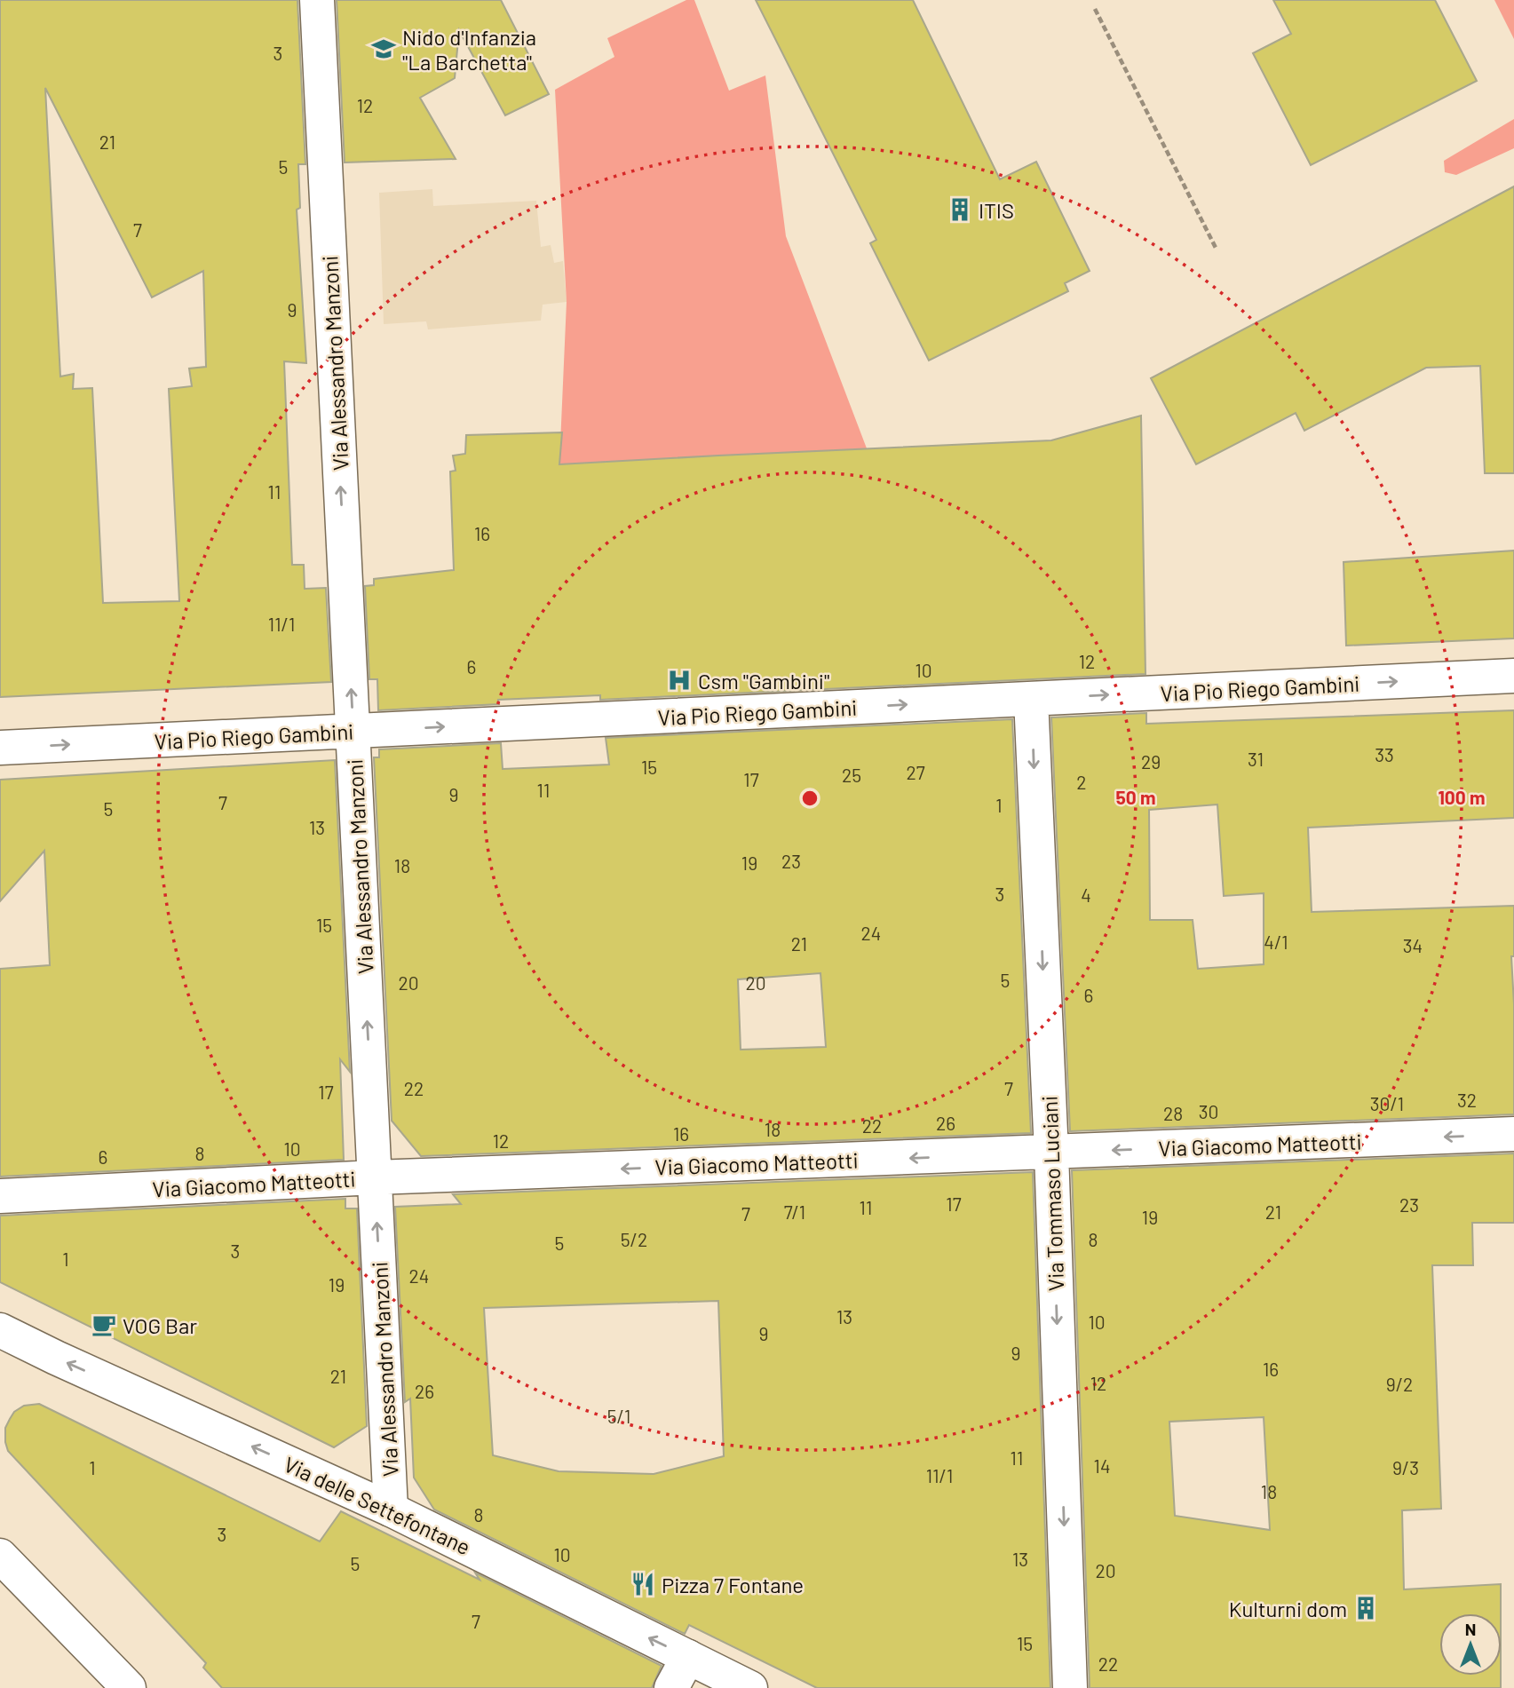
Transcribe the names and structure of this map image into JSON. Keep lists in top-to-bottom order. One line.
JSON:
{"streets":{"street":["Via Alessandro Manzoni","Via Pio Riego Gambini","Via Giacomo Matteotti","Via Tommaso Luciani","Via delle Settefontane"]},"crossings":[["Via Alessandro Manzoni","Via Pio Riego Gambini"],["Via Alessandro Manzoni","Via Giacomo Matteotti"],["Via Alessandro Manzoni","Via delle Settefontane"],["Via Pio Riego Gambini","Via Tommaso Luciani"],["Via Giacomo Matteotti","Via Tommaso Luciani"]],"one_way":["Via Alessandro Manzoni","Via Pio Riego Gambini","Via Giacomo Matteotti","Via Tommaso Luciani","Via delle Settefontane"],"places":{"school or university":["Nido d'Infanzia \"La Barchetta\""],"building":["ITIS","Kulturni dom"],"hospital":["Csm \"Gambini\""],"cafe":["VOG Bar"],"restaurant":["Pizza 7 Fontane"]},"house_numbers":["3","12","21","5","7","9","11","16","11/1","12","6","10","33","31","29","15","27","25","17","2","11","9","7","1","5","13","23","19","18","3","4","15","24","4/1","21","34","5","20","20","6","22","7","17","32","30/1","30","28","26","22","18","16","12","10","8","6","17","23","11","7/1","21","7","19","5/2","8","5","3","1","24","19","13","10","9","9","16","21","12","9/2","26","5/1","11","14","1","9/3","11/1","18","8","3","10","13","5","20","7","15","22"],"north":"top","rings":["50 m","100 m"]}
